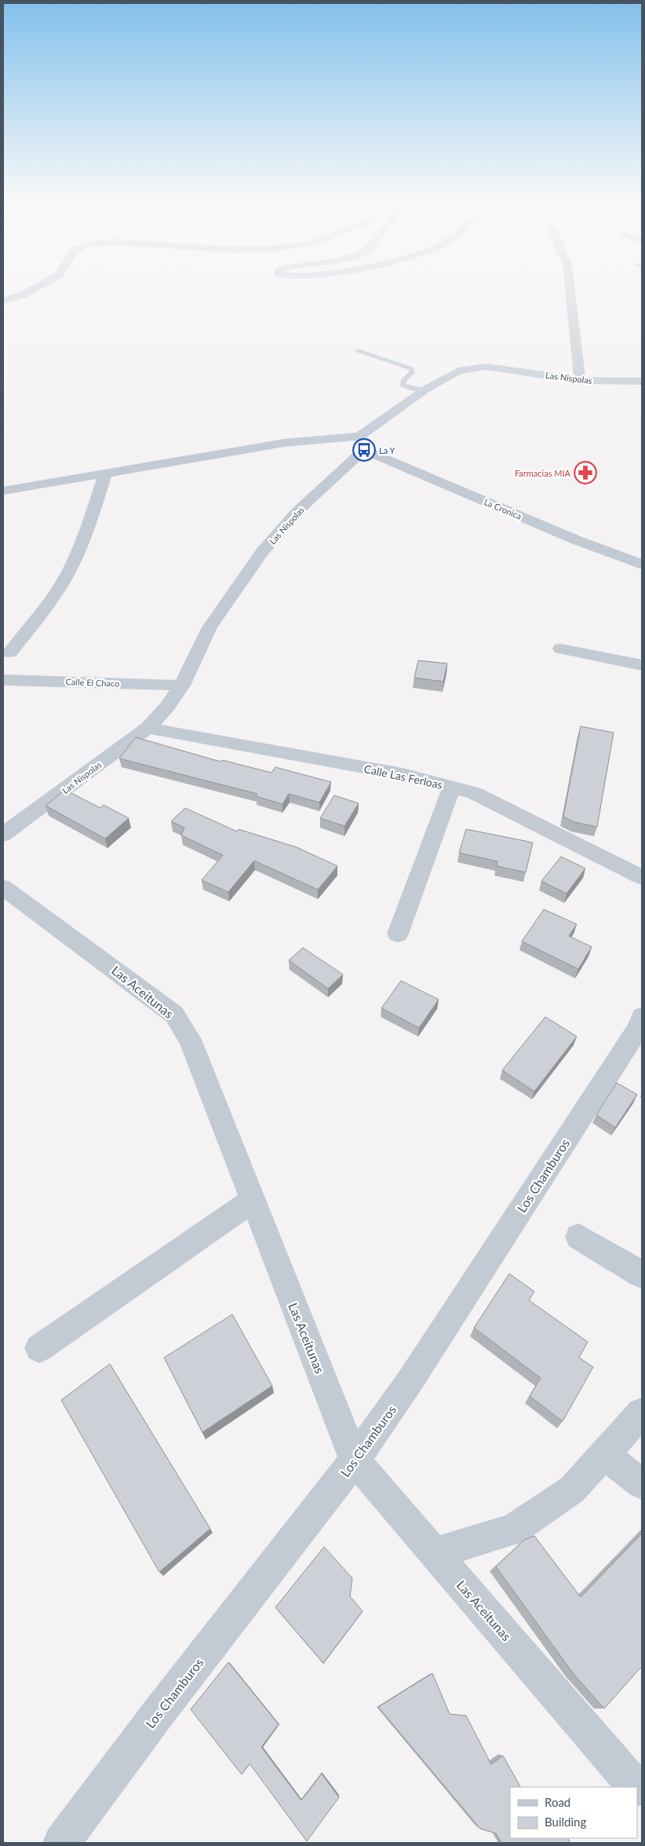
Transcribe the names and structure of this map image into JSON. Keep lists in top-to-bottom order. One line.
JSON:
{"streets":{"street":["Las Nispolas","La Cronica","Calle El Chaco","Calle Las Ferloas","Las Aceitunas","Los Chamburos"]},"crossings":[["Las Nispolas","La Cronica"],["Las Nispolas","Calle El Chaco"],["Las Nispolas","Calle Las Ferloas"],["Las Aceitunas","Los Chamburos"]],"places":{"bus stop":["La Y"],"pharmacy":["Farmacias MIA"]},"legend":["Road","Building"]}
